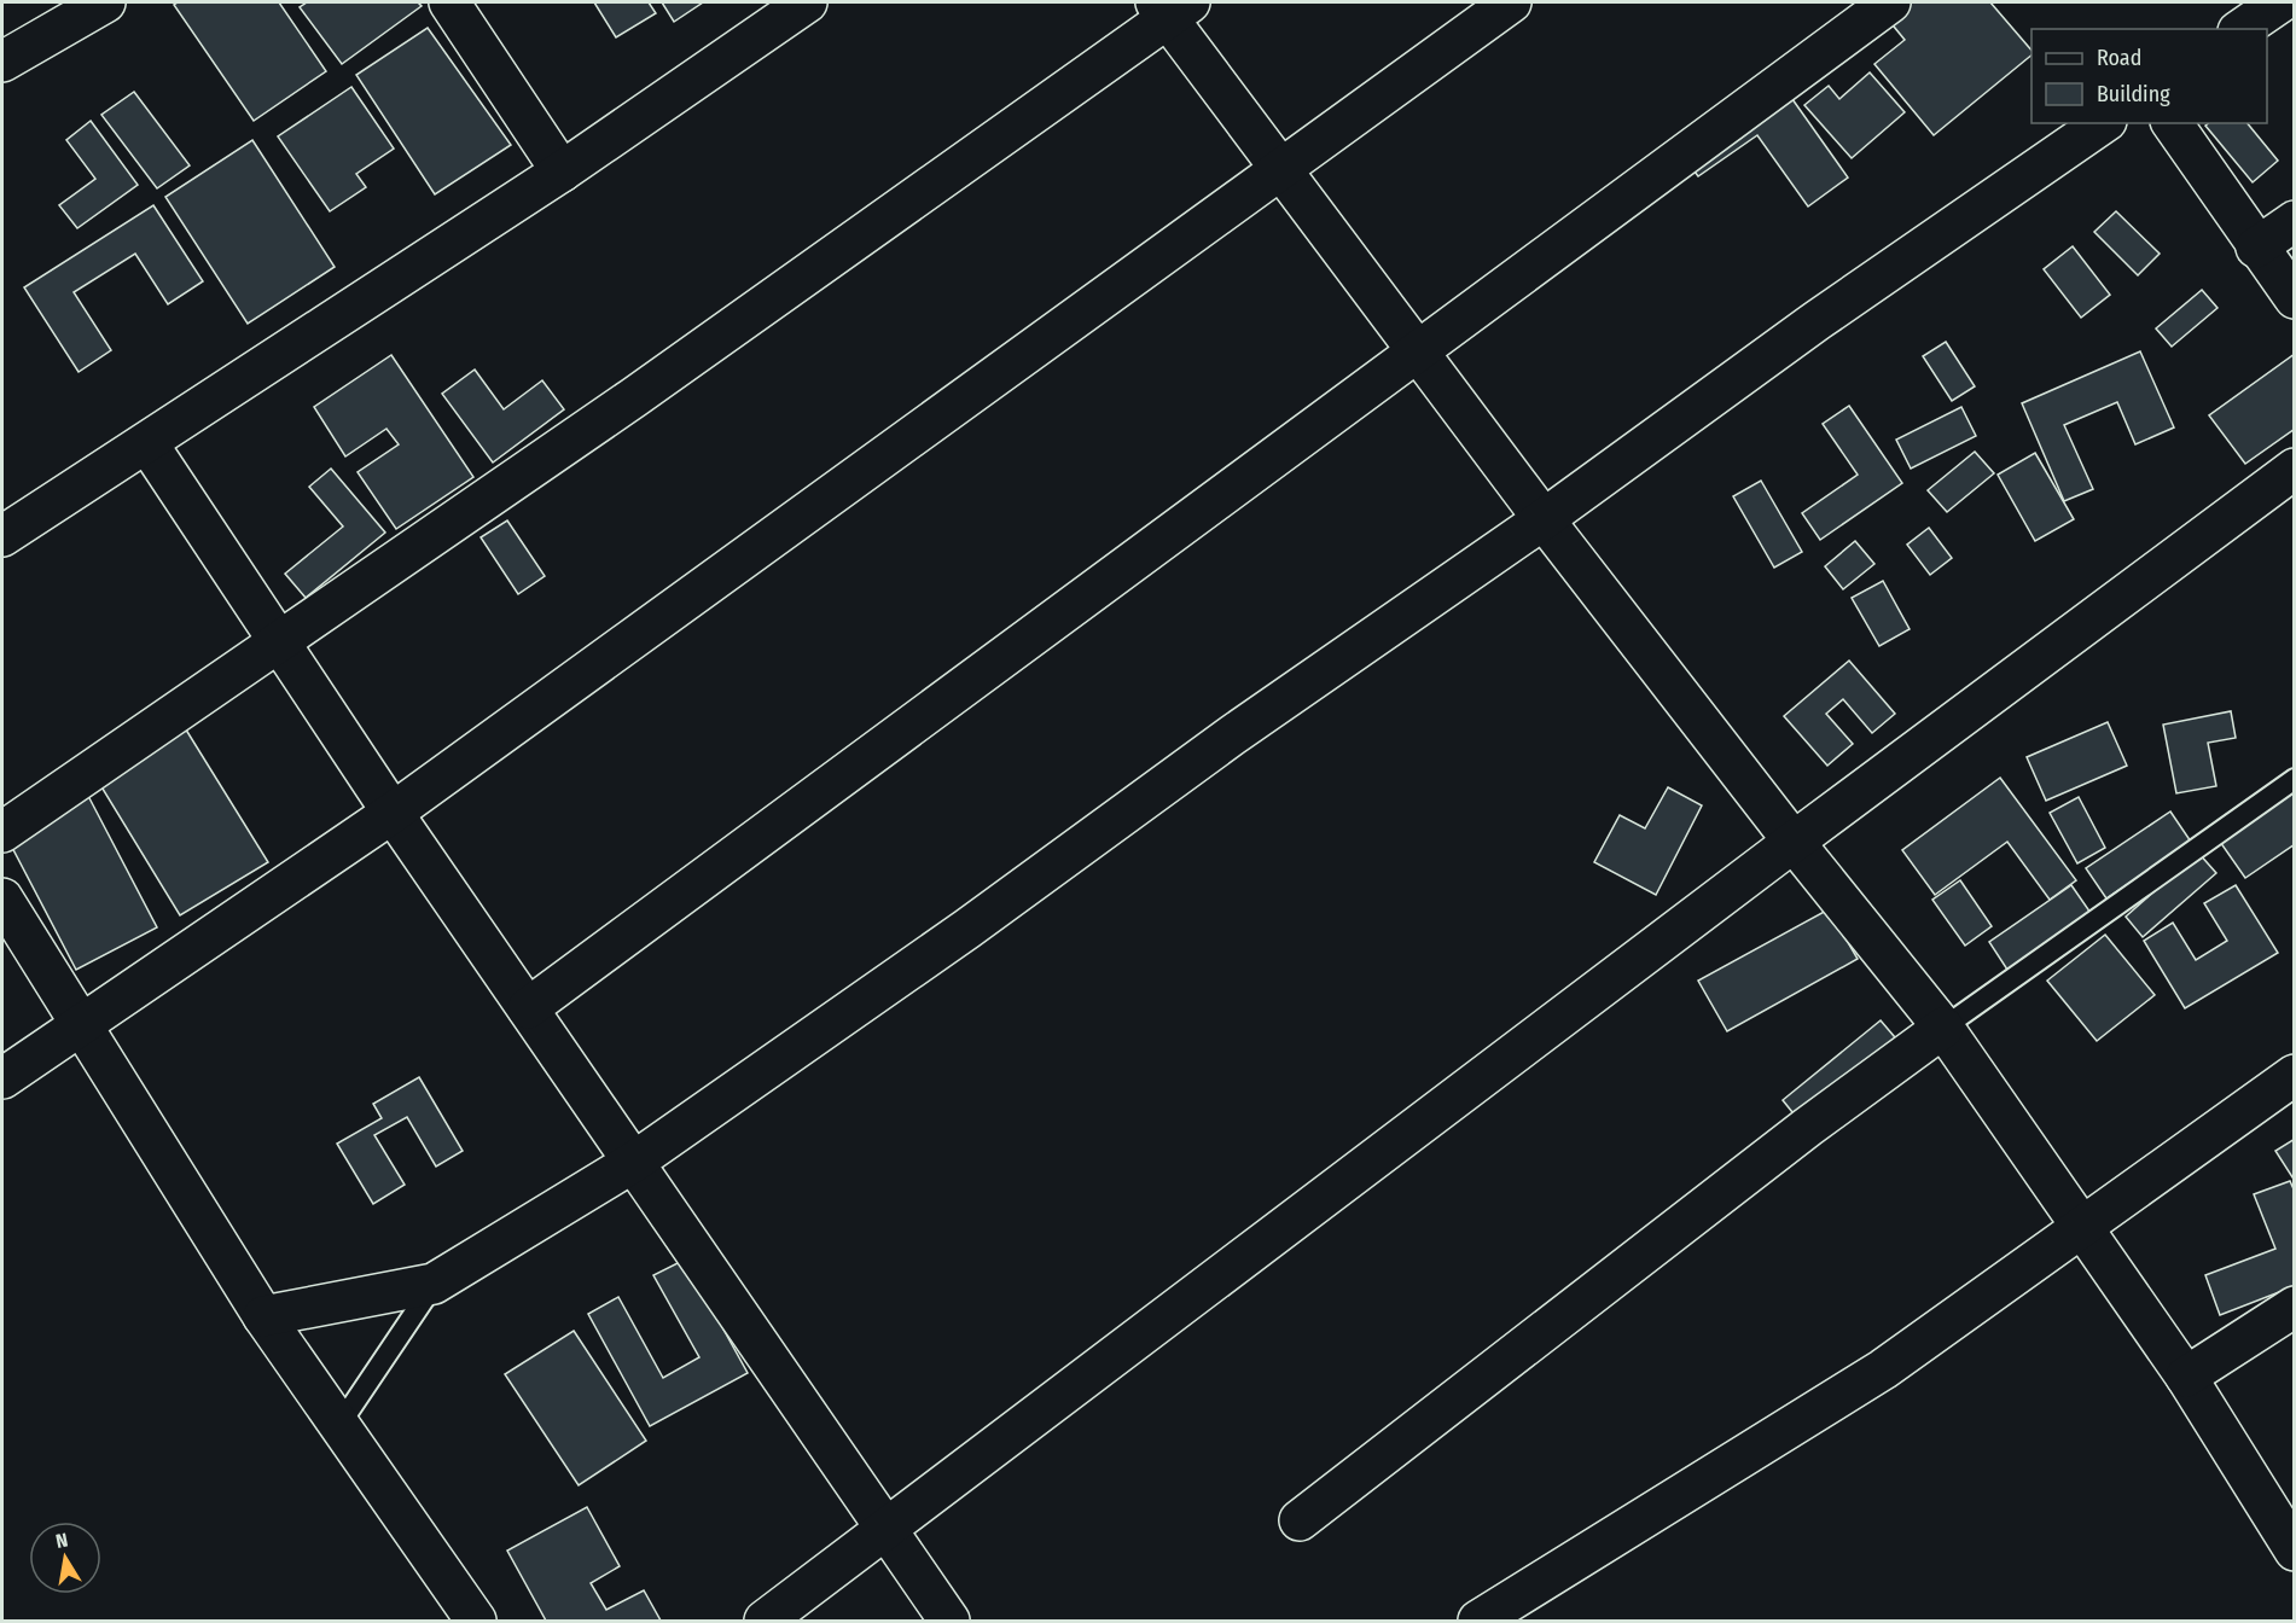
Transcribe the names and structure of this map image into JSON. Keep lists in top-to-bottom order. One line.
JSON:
{"legend":["Road","Building"],"north":"top"}
